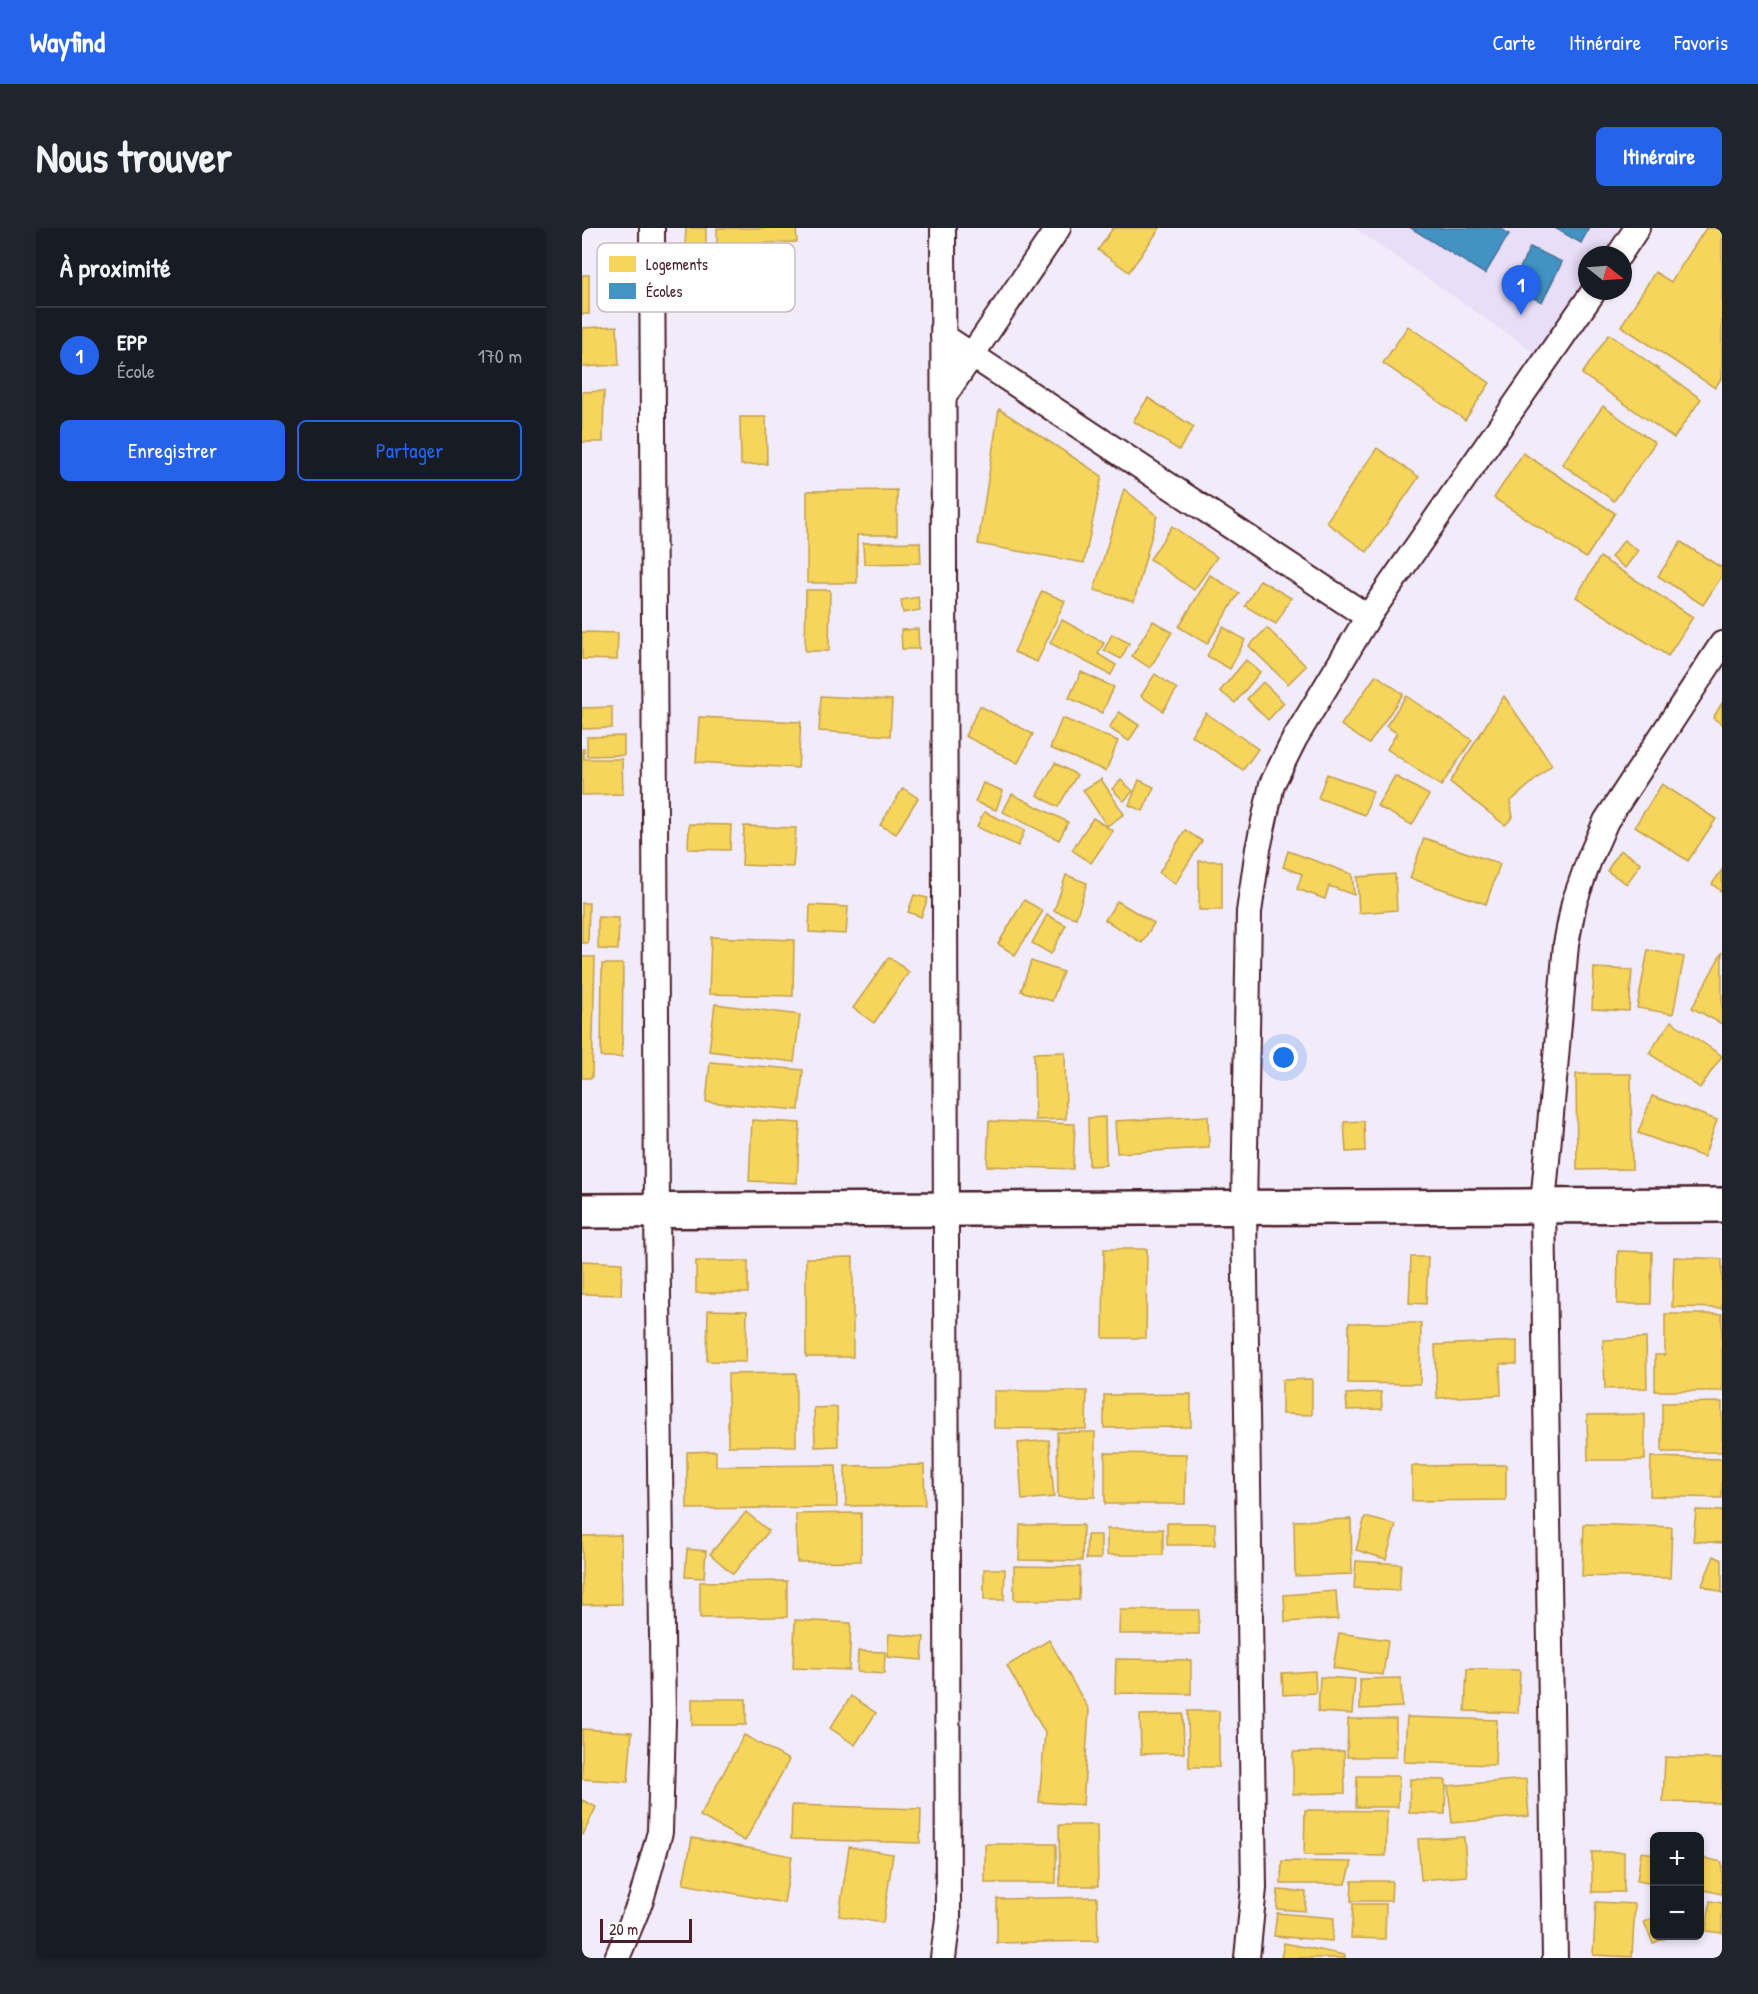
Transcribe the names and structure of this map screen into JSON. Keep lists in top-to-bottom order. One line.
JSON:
{"legend":["Logements","Écoles"],"scale_bar":"20 m","north":"right","page":{"header":"Wayfind","nav":["Carte","Itinéraire","Favoris"],"buttons":["Itinéraire",["Enregistrer","Partager"]],"title":"Nous trouver","heading":"À proximité","pins":"1","list":[{"mark":"1","name":"EPP","note":"École","value":"170 m"}],"map_buttons":["+","−"],"scale":"20 m"}}
